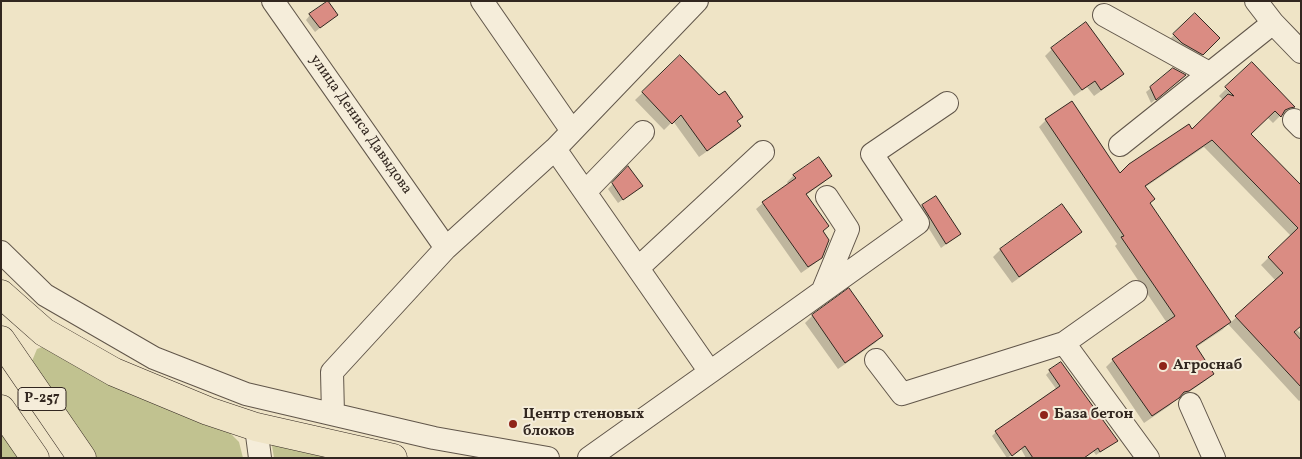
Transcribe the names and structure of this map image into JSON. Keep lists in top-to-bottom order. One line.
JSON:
{"streets":{"main road":["Р-257"],"street":["улица Дениса Давыдова"]},"places":["Агроснаб","База бетон","Центр стеновых блоков"]}
